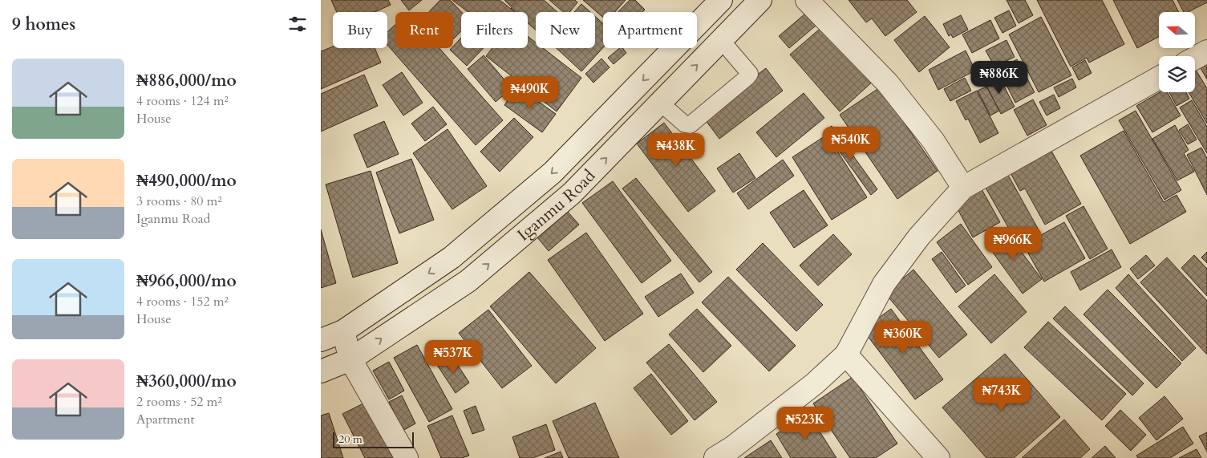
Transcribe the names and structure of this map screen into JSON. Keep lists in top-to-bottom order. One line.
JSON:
{"streets":{"street":["Iganmu Road"]},"scale_bar":"20 m","north":"left","page":{"heading":"9 homes","chip":["Buy","Rent","Filters","New","Apartment"],"list":[{"name":"₦886,000/mo","note":"4 rooms · 124 m² · House"},{"name":"₦490,000/mo","note":"3 rooms · 80 m² · Iganmu Road"},{"name":"₦966,000/mo","note":"4 rooms · 152 m² · House"},{"name":"₦360,000/mo","note":"2 rooms · 52 m² · Apartment"}],"price":["₦886K","₦490K","₦540K","₦438K","₦966K","₦360K","₦537K","₦743K","₦523K"],"scale":"20 m"}}
